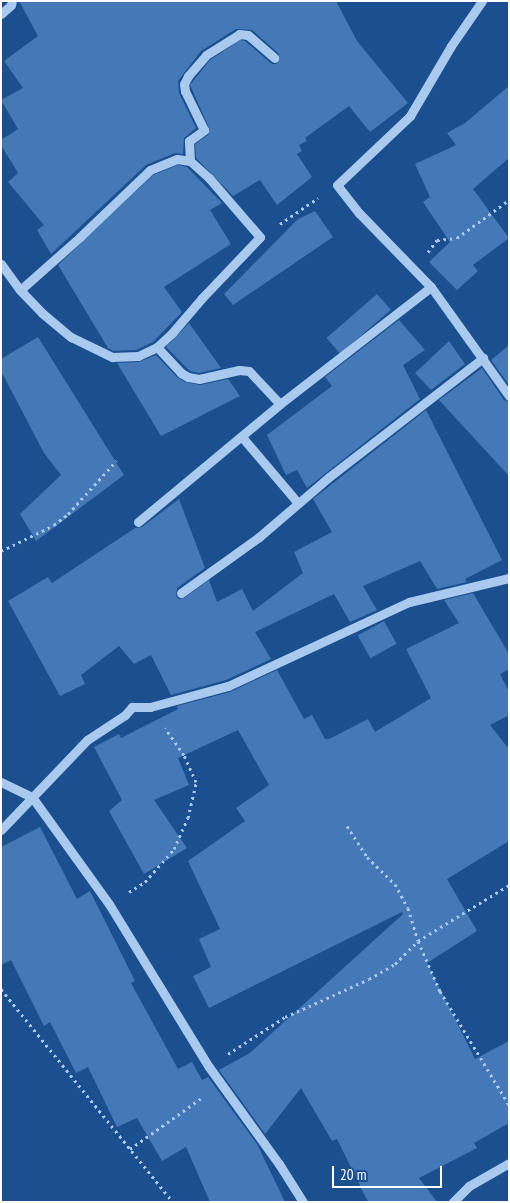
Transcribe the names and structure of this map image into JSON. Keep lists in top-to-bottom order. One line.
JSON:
{"scale_bar":"20 m"}
